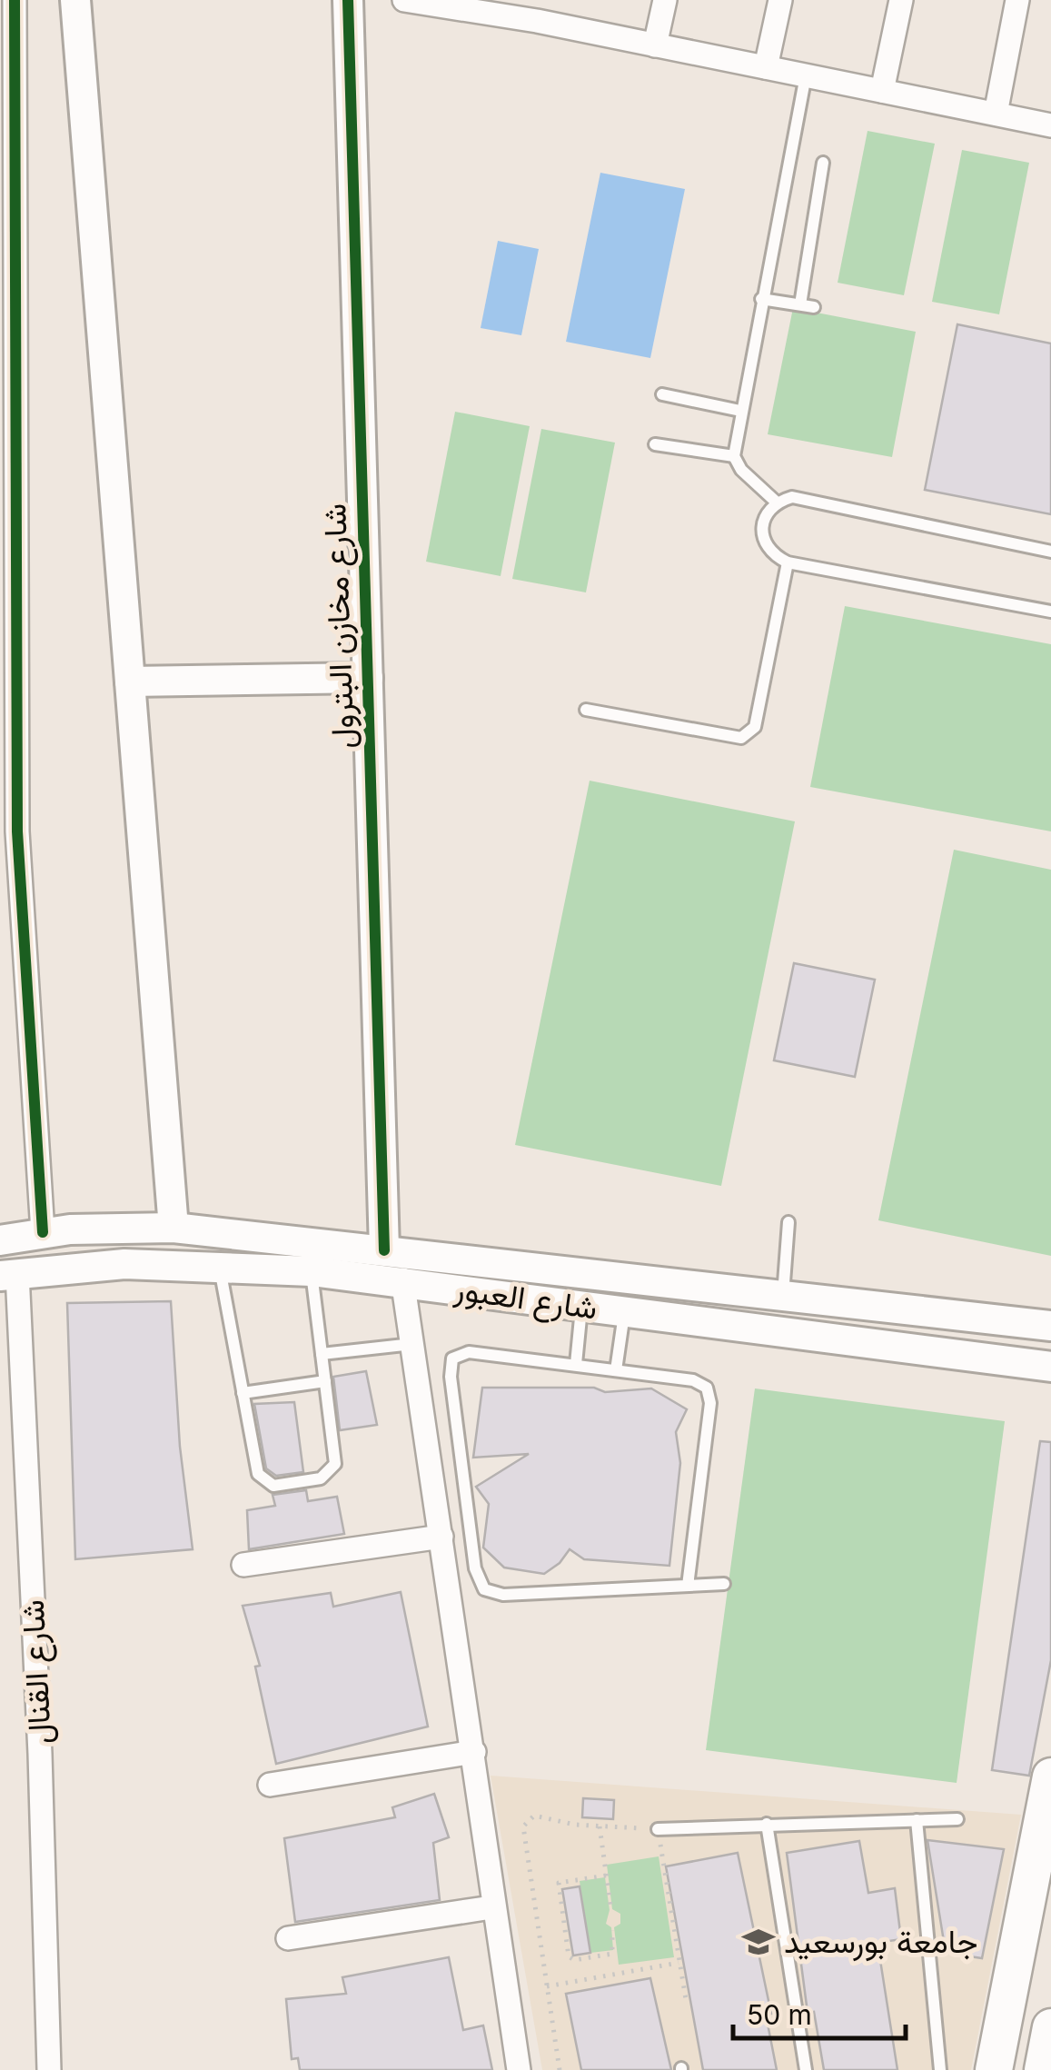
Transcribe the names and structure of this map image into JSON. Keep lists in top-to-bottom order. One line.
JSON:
{"streets":{"street":["شارع مخازن البترول","شارع العبور","شارع القنال"]},"crossings":[["شارع مخازن البترول","شارع العبور"],["شارع العبور","شارع القنال"]],"places":{"school or university":["جامعة بورسعيد"]},"scale_bar":"50 m"}
